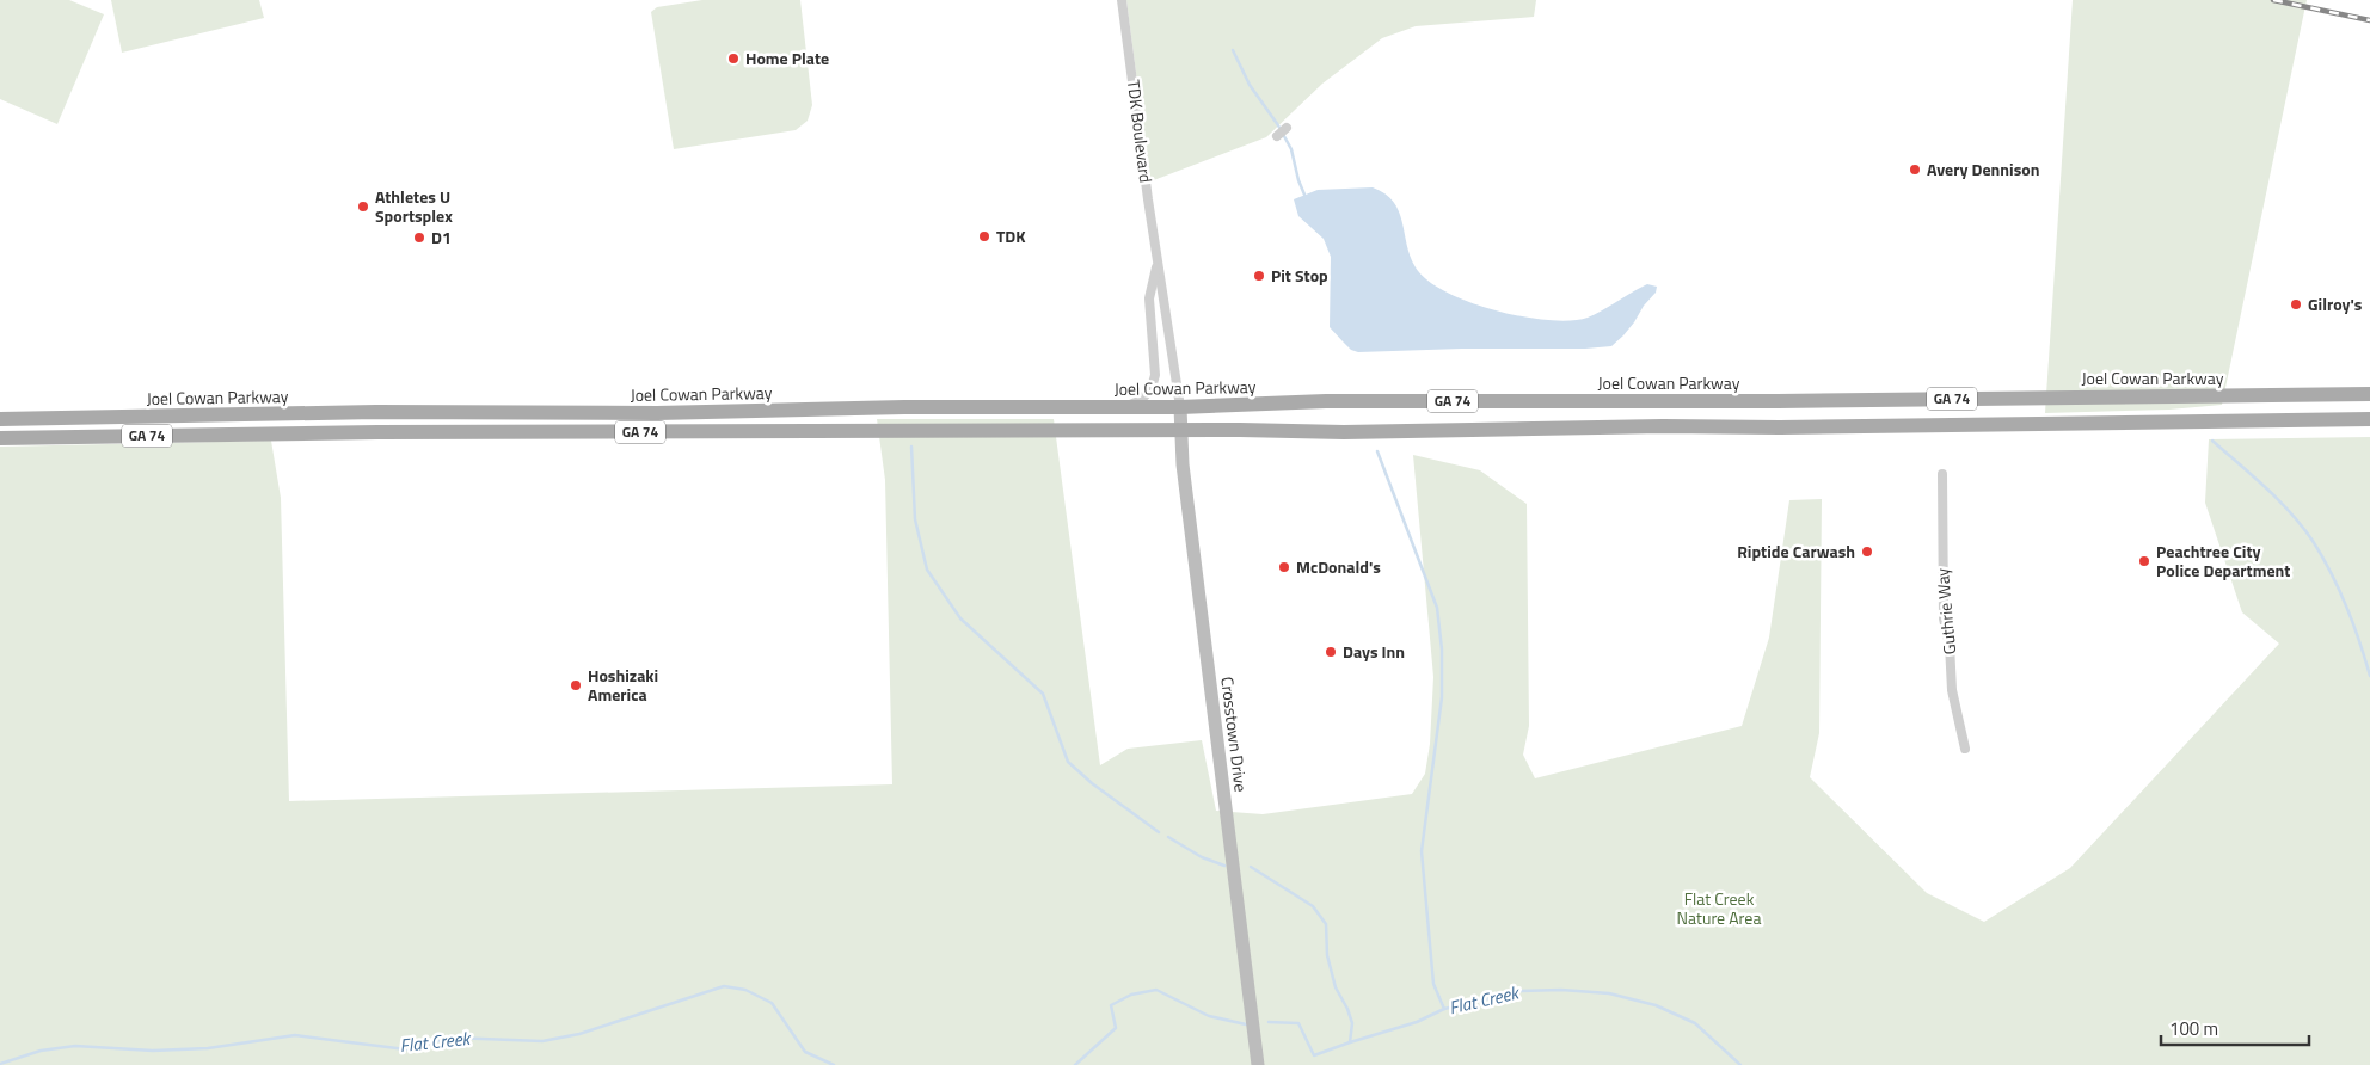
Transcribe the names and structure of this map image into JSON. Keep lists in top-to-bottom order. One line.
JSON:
{"streets":{"main road":["Joel Cowan Parkway","GA 74"],"street":["TDK Boulevard","Guthrie Way","Crosstown Drive"]},"crossings":[["TDK Boulevard","Joel Cowan Parkway"],["TDK Boulevard","Crosstown Drive"],["Joel Cowan Parkway","Crosstown Drive"],["GA 74","Crosstown Drive"]],"water":["Flat Creek"],"parks":["Flat Creek Nature Area"],"places":["Home Plate","Avery Dennison","Athletes U Sportsplex","TDK","D1","Pit Stop","Gilroy's","Riptide Carwash","Peachtree City Police Department","McDonald's","Days Inn","Hoshizaki America"],"scale_bar":"100 m"}
